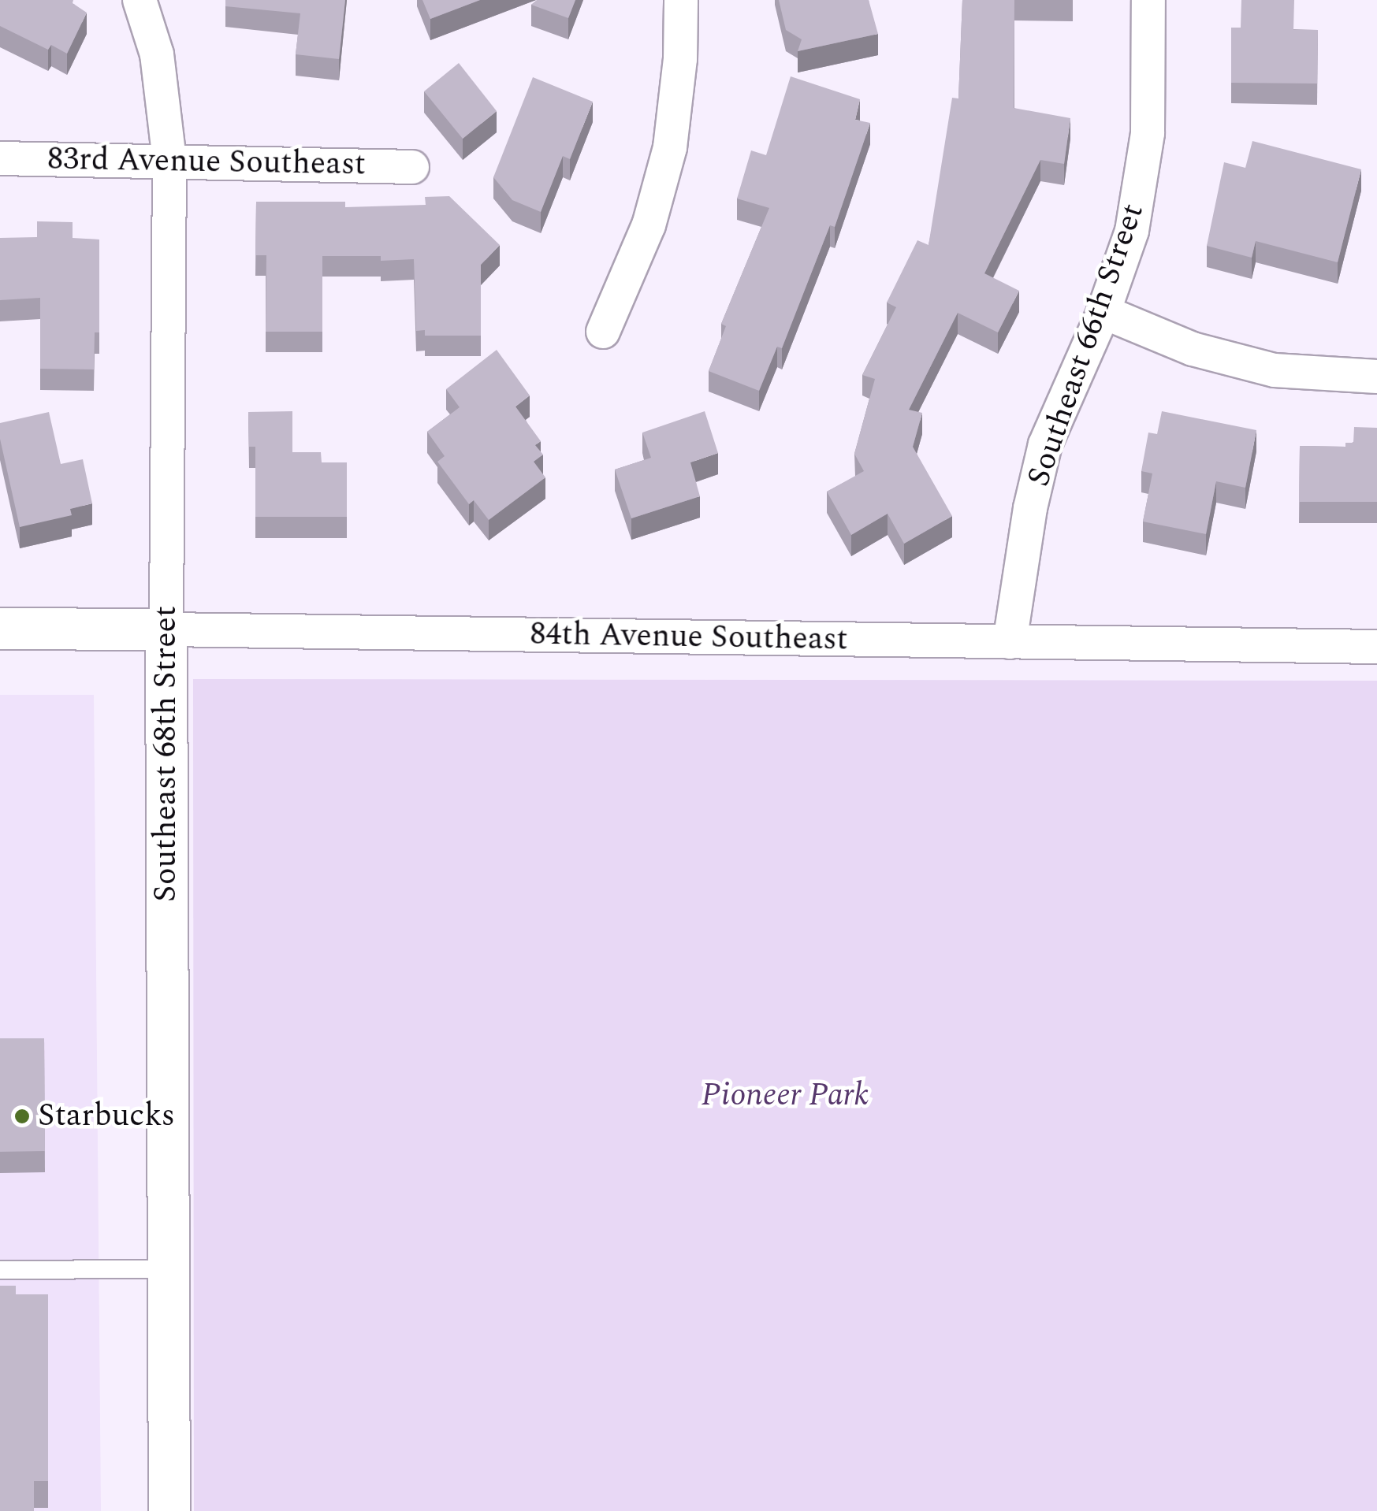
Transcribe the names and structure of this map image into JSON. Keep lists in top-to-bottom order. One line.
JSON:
{"streets":{"street":["83rd Avenue Southeast","Southeast 66th Street","84th Avenue Southeast","Southeast 68th Street"]},"crossings":[["83rd Avenue Southeast","Southeast 68th Street"],["Southeast 66th Street","84th Avenue Southeast"],["84th Avenue Southeast","Southeast 68th Street"]],"parks":["Pioneer Park"],"places":["Starbucks"]}
